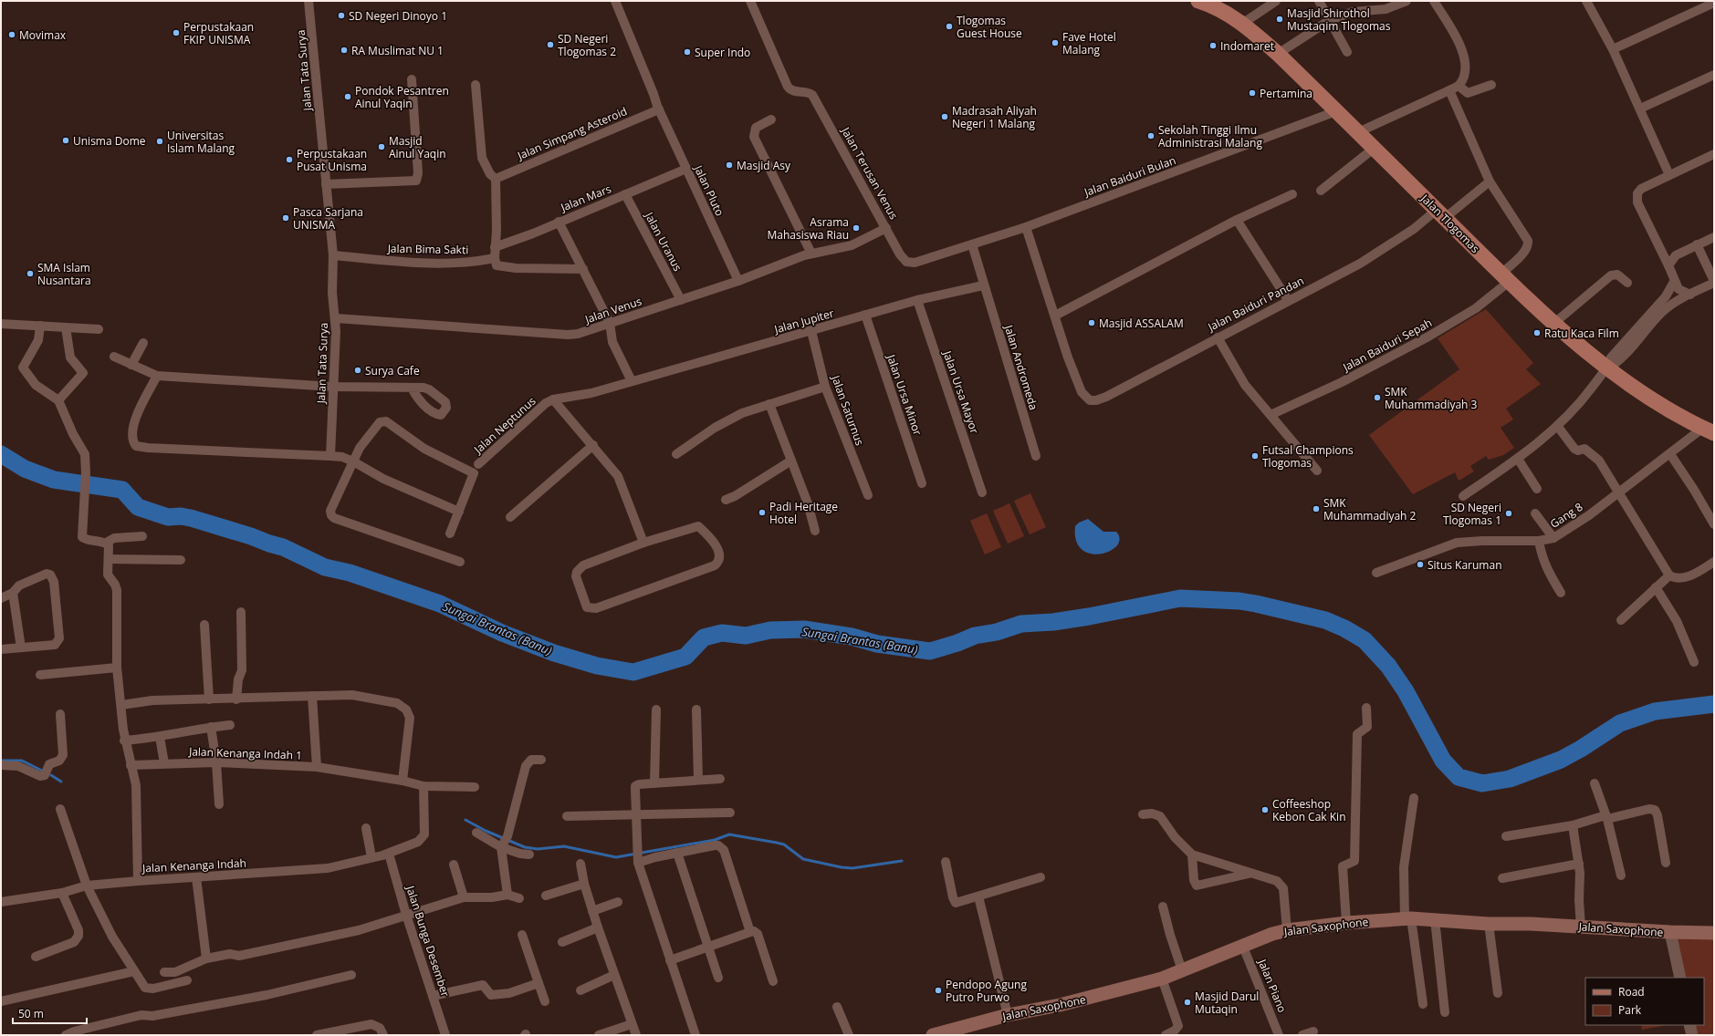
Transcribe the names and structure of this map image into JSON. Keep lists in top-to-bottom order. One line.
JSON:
{"streets":{"main road":["Jalan Tlogomas","Jalan Saxophone"],"street":["Jalan Tata Surya","Jalan Simpang Asteroid","Jalan Terusan Venus","Jalan Baiduri Bulan","Jalan Pluto","Jalan Mars","Jalan Uranus","Jalan Bima Sakti","Jalan Baiduri Pandan","Jalan Venus","Jalan Jupiter","Jalan Baiduri Sepah","Jalan Andromeda","Jalan Ursa Mayor","Jalan Ursa Minor","Jalan Saturnus","Jalan Neptunus","Gang 8","Jalan Kenanga Indah 1","Jalan Kenanga Indah","Jalan Bunga Desember","Jalan Piano"]},"crossings":[["Jalan Tata Surya","Jalan Bima Sakti"],["Jalan Tata Surya","Jalan Venus"],["Jalan Simpang Asteroid","Jalan Pluto"],["Jalan Terusan Venus","Jalan Baiduri Bulan"],["Jalan Terusan Venus","Jalan Venus"],["Jalan Baiduri Bulan","Jalan Tlogomas"],["Jalan Pluto","Jalan Mars"],["Jalan Pluto","Jalan Venus"],["Jalan Mars","Jalan Uranus"],["Jalan Tlogomas","Jalan Baiduri Pandan"],["Jalan Tlogomas","Jalan Baiduri Sepah"],["Jalan Tlogomas","Gang 8"],["Jalan Uranus","Jalan Venus"],["Jalan Baiduri Pandan","Jalan Baiduri Sepah"],["Jalan Jupiter","Jalan Andromeda"],["Jalan Jupiter","Jalan Ursa Mayor"],["Jalan Jupiter","Jalan Ursa Minor"],["Jalan Jupiter","Jalan Saturnus"],["Jalan Jupiter","Jalan Neptunus"],["Jalan Kenanga Indah 1","Jalan Kenanga Indah"],["Jalan Kenanga Indah","Jalan Bunga Desember"],["Jalan Saxophone","Jalan Piano"]],"water":["Sungai Brantas (Banu)"],"places":["SD Negeri Dinoyo 1","Masjid Shirothol Mustaqim Tlogomas","Tlogomas Guest House","Perpustakaan FKIP UNISMA","Movimax","Fave Hotel Malang","SD Negeri Tlogomas 2","Indomaret","RA Muslimat NU 1","Super Indo","Pertamina","Pondok Pesantren Ainul Yaqin","Madrasah Aliyah Negeri 1 Malang","Sekolah Tinggi Ilmu Administrasi Malang","Unisma Dome","Universitas Islam Malang","Masjid Ainul Yaqin","Perpustakaan Pusat Unisma","Masjid Asy","Pasca Sarjana UNISMA","Asrama Mahasiswa Riau","SMA Islam Nusantara","Masjid ASSALAM","Ratu Kaca Film","Surya Cafe","SMK Muhammadiyah 3","Futsal Champions Tlogomas","SMK Muhammadiyah 2","Padi Heritage Hotel","SD Negeri Tlogomas 1","Situs Karuman","Coffeeshop Kebon Cak Kin","Pendopo Agung Putro Purwo","Masjid Darul Mutaqin"],"legend":["Road","Park"],"scale_bar":"50 m"}
